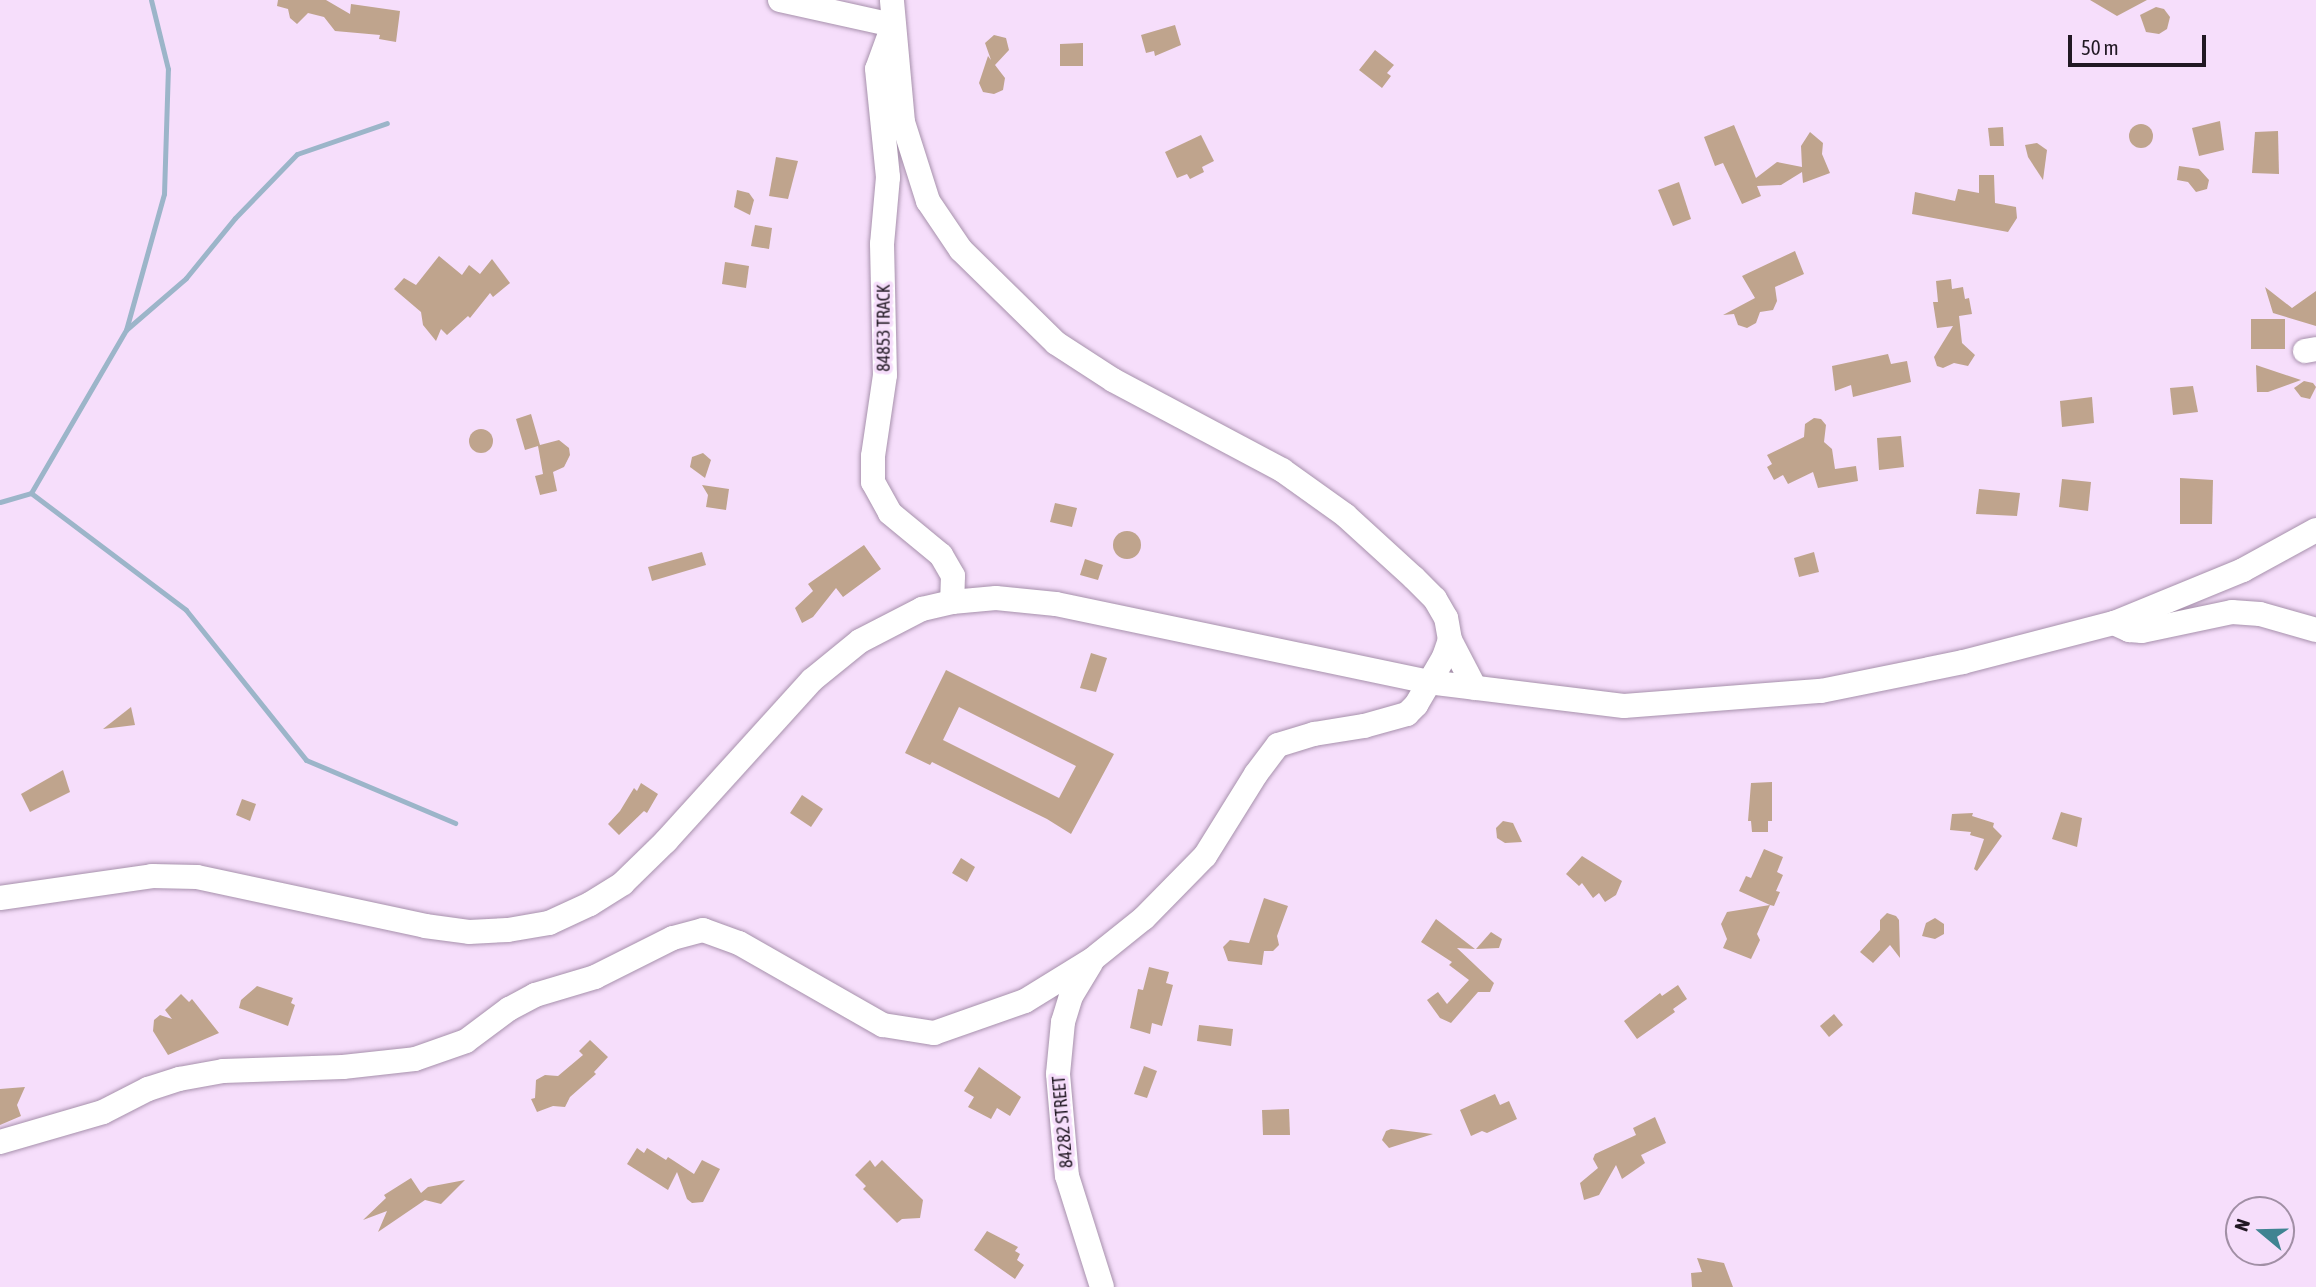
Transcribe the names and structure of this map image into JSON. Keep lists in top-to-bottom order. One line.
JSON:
{"streets":{"street":["84853 TRACK","84282 STREET"]},"scale_bar":"50 m","north":"left"}
